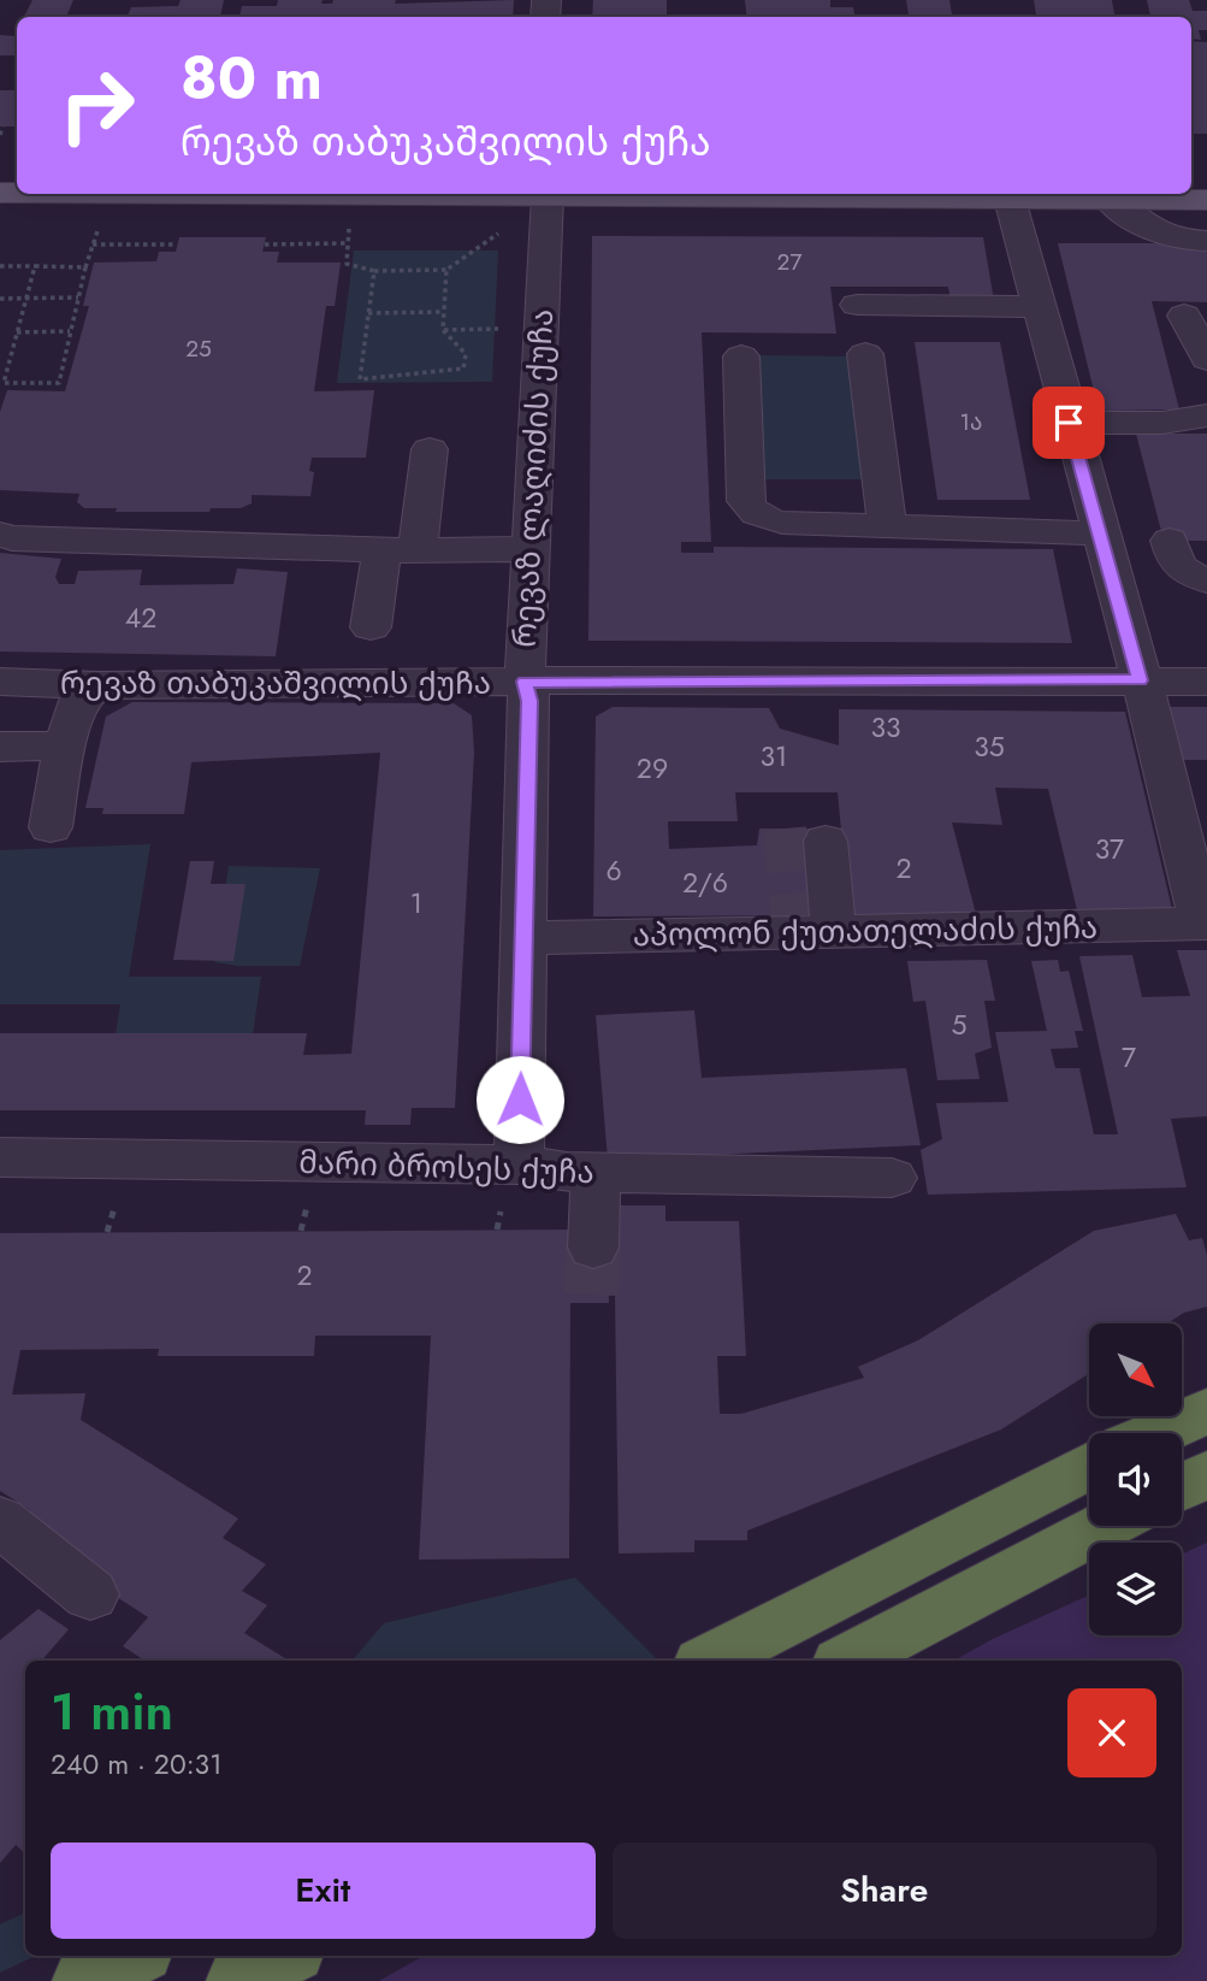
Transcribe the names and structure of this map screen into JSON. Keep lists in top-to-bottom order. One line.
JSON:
{"streets":{"street":["რევაზ ლაღიძის ქუჩა","რევაზ თაბუკაშვილის ქუჩა","აპოლონ ქუთათელაძის ქუჩა","მარი ბროსეს ქუჩა"]},"crossings":[["რევაზ ლაღიძის ქუჩა","რევაზ თაბუკაშვილის ქუჩა"],["რევაზ ლაღიძის ქუჩა","აპოლონ ქუთათელაძის ქუჩა"],["რევაზ ლაღიძის ქუჩა","მარი ბროსეს ქუჩა"]],"house_numbers":["27","25","1ა","42","33","35","31","29","37","2","6","2/6","1","5","7","2"],"north":"bottom right","page":{"turn":["80 m","რევაზ თაბუკაშვილის ქუჩა"],"heading":["1 min","240 m · 20:31"],"buttons":["Exit","Share"]}}
